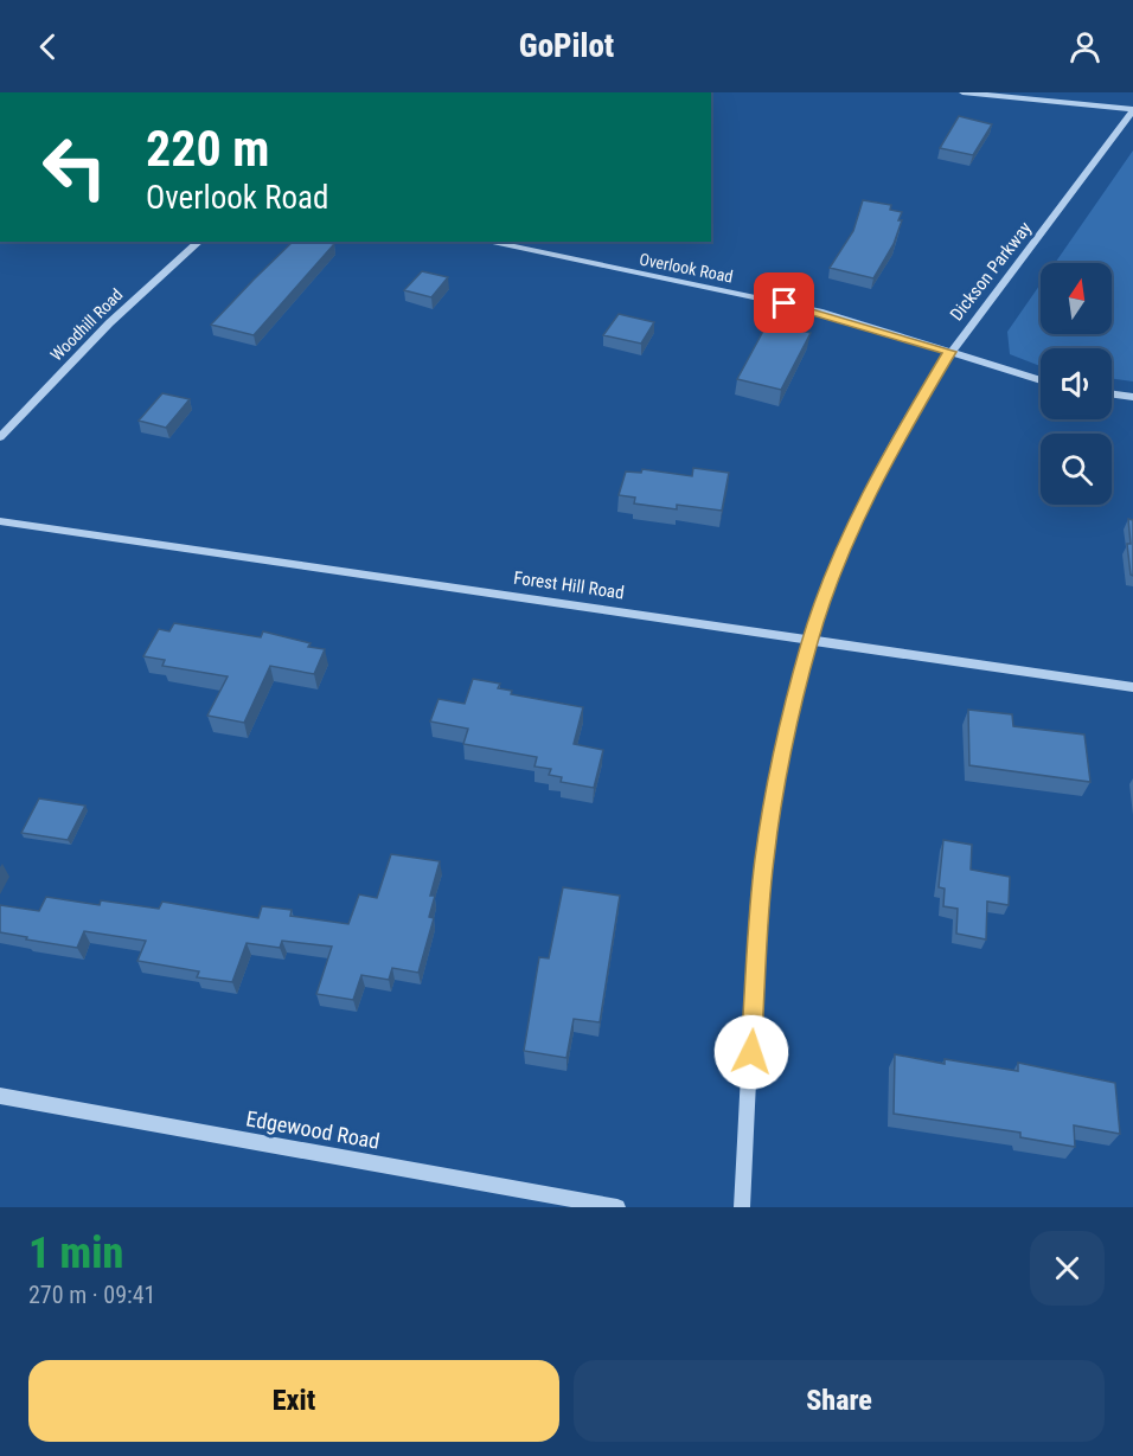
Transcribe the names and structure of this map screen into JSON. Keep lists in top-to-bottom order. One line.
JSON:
{"streets":{"street":["Overlook Road","Dickson Parkway","Woodhill Road","Forest Hill Road","Edgewood Road"]},"crossings":[["Overlook Road","Dickson Parkway"],["Dickson Parkway","Forest Hill Road"]],"north":"top","page":{"header":"GoPilot","turn":["220 m","Overlook Road"],"heading":["1 min","270 m · 09:41"],"buttons":["Exit","Share"]}}
